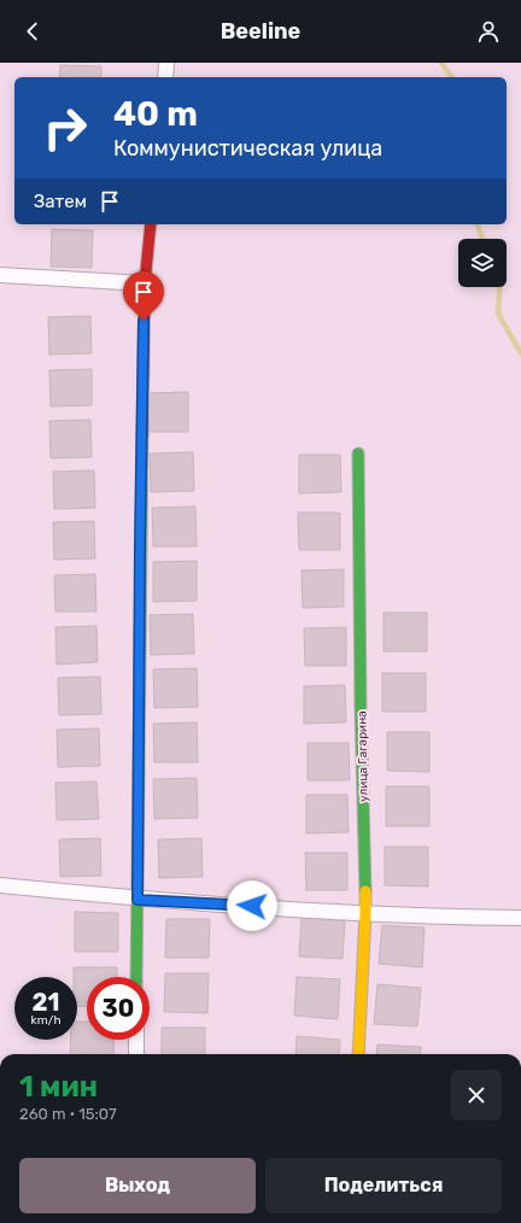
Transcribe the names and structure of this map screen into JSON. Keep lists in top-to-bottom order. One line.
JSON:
{"streets":{"street":["улица Гагарина"]},"page":{"header":"Beeline","turn":["40 m","Коммунистическая улица"],"then":"Затем","speed":"21 km/h","limit":"30","heading":["1 мин","260 m · 15:07"],"buttons":["Выход","Поделиться"]}}
